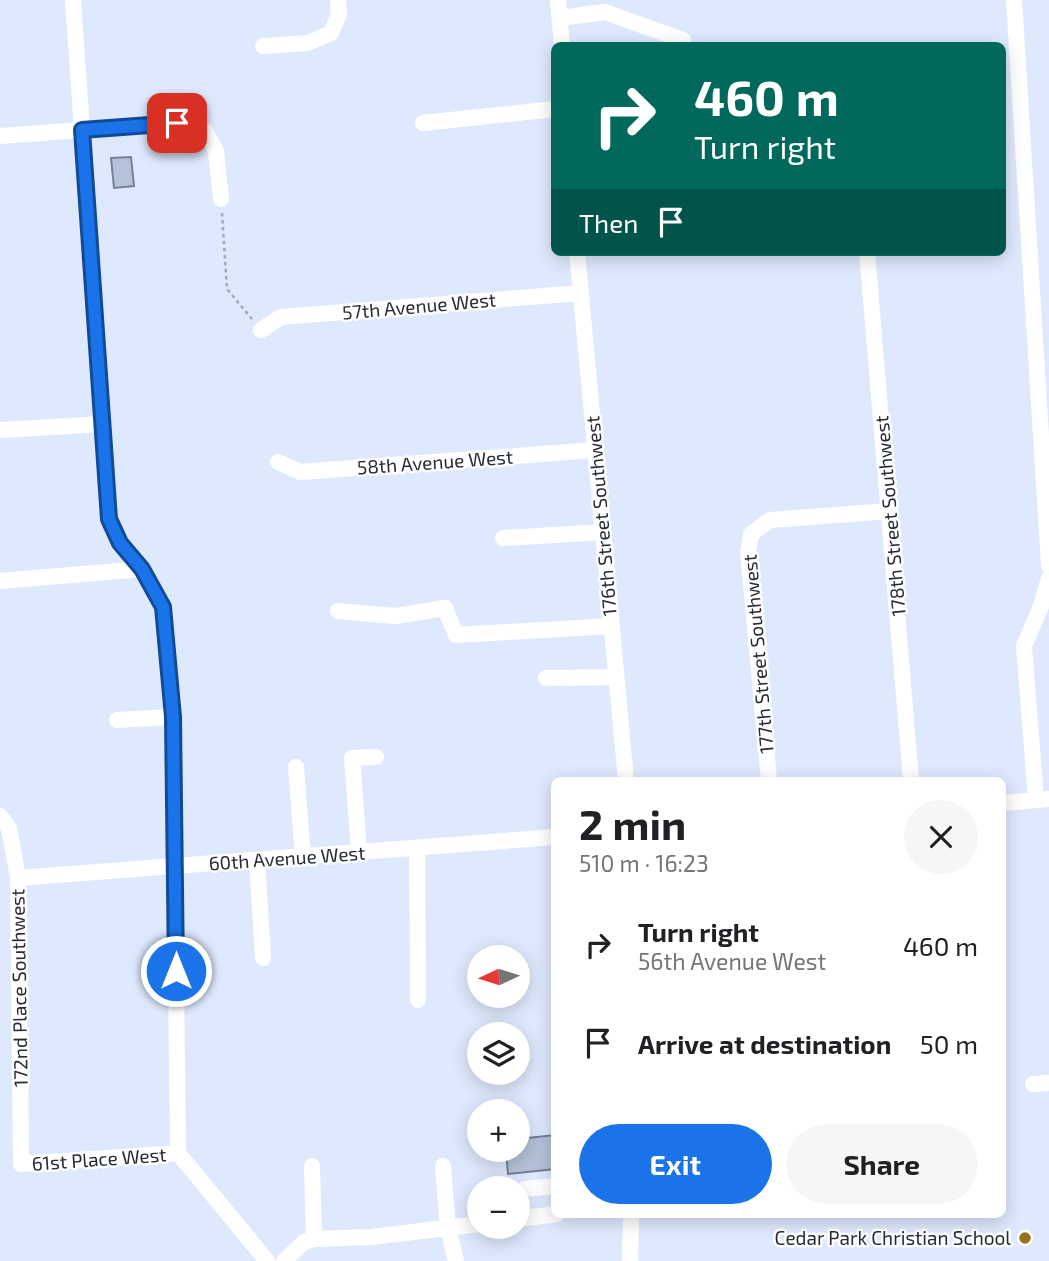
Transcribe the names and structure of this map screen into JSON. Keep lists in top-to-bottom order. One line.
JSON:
{"streets":{"street":["57th Avenue West","58th Avenue West","176th Street Southwest","178th Street Southwest","177th Street Southwest","60th Avenue West","172nd Place Southwest","61st Place West"]},"crossings":[["57th Avenue West","176th Street Southwest"],["58th Avenue West","176th Street Southwest"],["178th Street Southwest","177th Street Southwest"],["60th Avenue West","172nd Place Southwest"],["172nd Place Southwest","61st Place West"]],"places":["Cedar Park Christian School"],"north":"left","page":{"turn":["460 m","Turn right"],"then":"Then","heading":["2 min","510 m · 16:23"],"list":[{"name":"Turn right","note":"56th Avenue West","value":"460 m"},{"name":"Arrive at destination","value":"50 m"}],"map_buttons":["+","−"],"buttons":["Exit","Share"]}}
